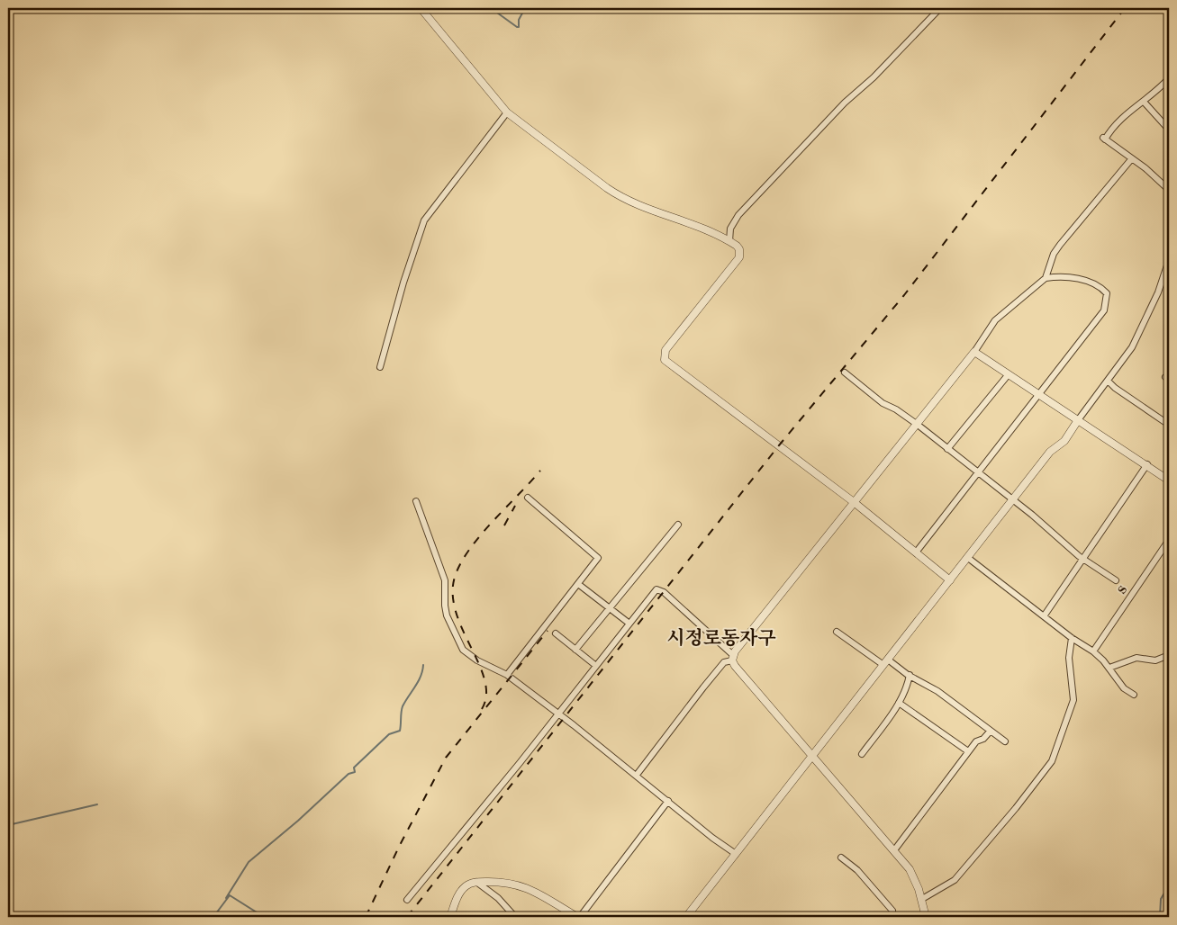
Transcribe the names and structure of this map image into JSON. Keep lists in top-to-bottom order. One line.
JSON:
{"streets":{"street":["s"]},"districts":["시정로동자구"]}
